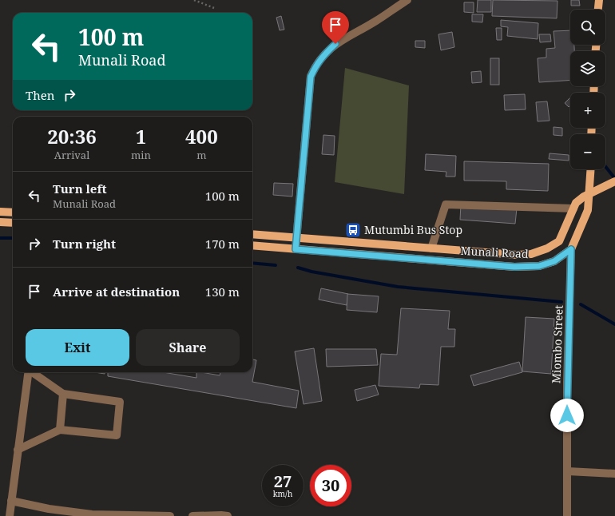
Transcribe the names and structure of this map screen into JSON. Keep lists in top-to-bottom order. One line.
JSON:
{"streets":{"main road":["Munali Road"],"street":["Miombo Street"]},"crossings":[["Munali Road","Miombo Street"]],"places":{"bus stop":["Mutumbi Bus Stop"]},"page":{"map_buttons":["+","−"],"turn":["100 m","Munali Road"],"then":"Then","eta":["20:36","Arrival","1","min","400","m"],"list":[{"name":"Turn left","note":"Munali Road","value":"100 m"},{"name":"Turn right","value":"170 m"},{"name":"Arrive at destination","value":"130 m"}],"buttons":["Exit","Share"],"speed":"27 km/h","limit":"30"}}
